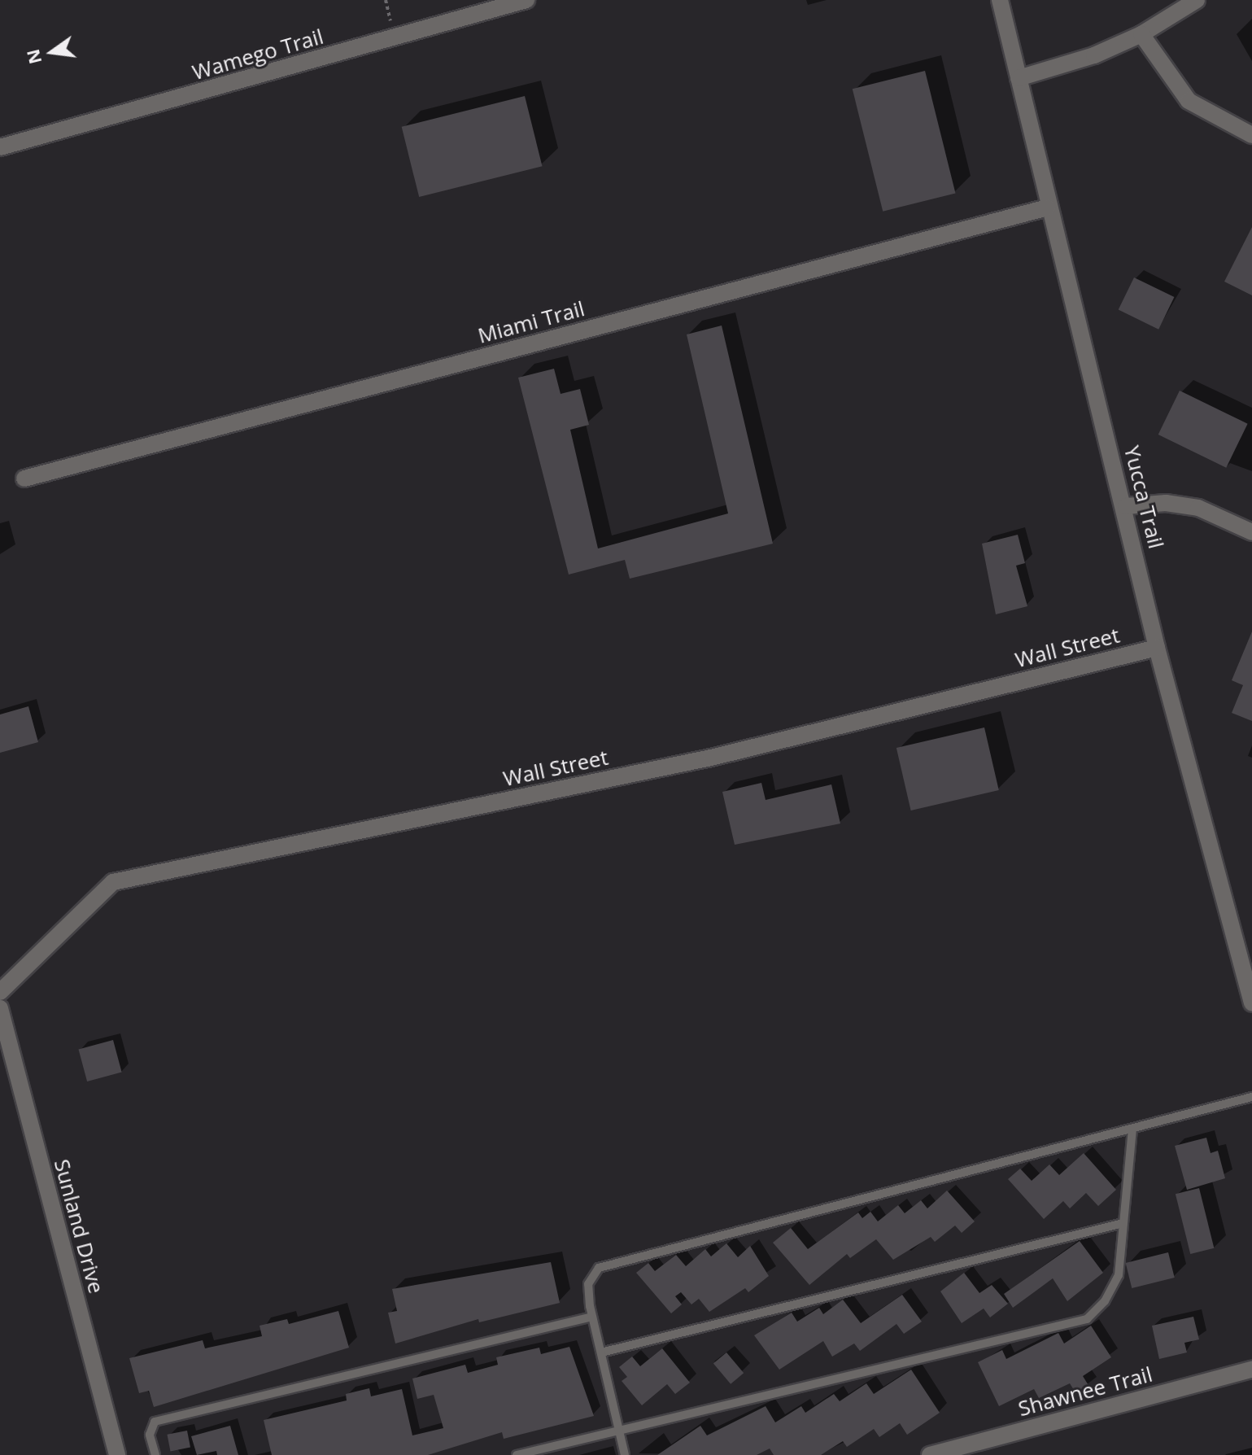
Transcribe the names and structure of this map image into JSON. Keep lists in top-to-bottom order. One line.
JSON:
{"streets":{"street":["Wamego Trail","Miami Trail","Yucca Trail","Wall Street","Sunland Drive","Shawnee Trail"]},"crossings":[["Miami Trail","Yucca Trail"],["Yucca Trail","Wall Street"]],"north":"left"}
